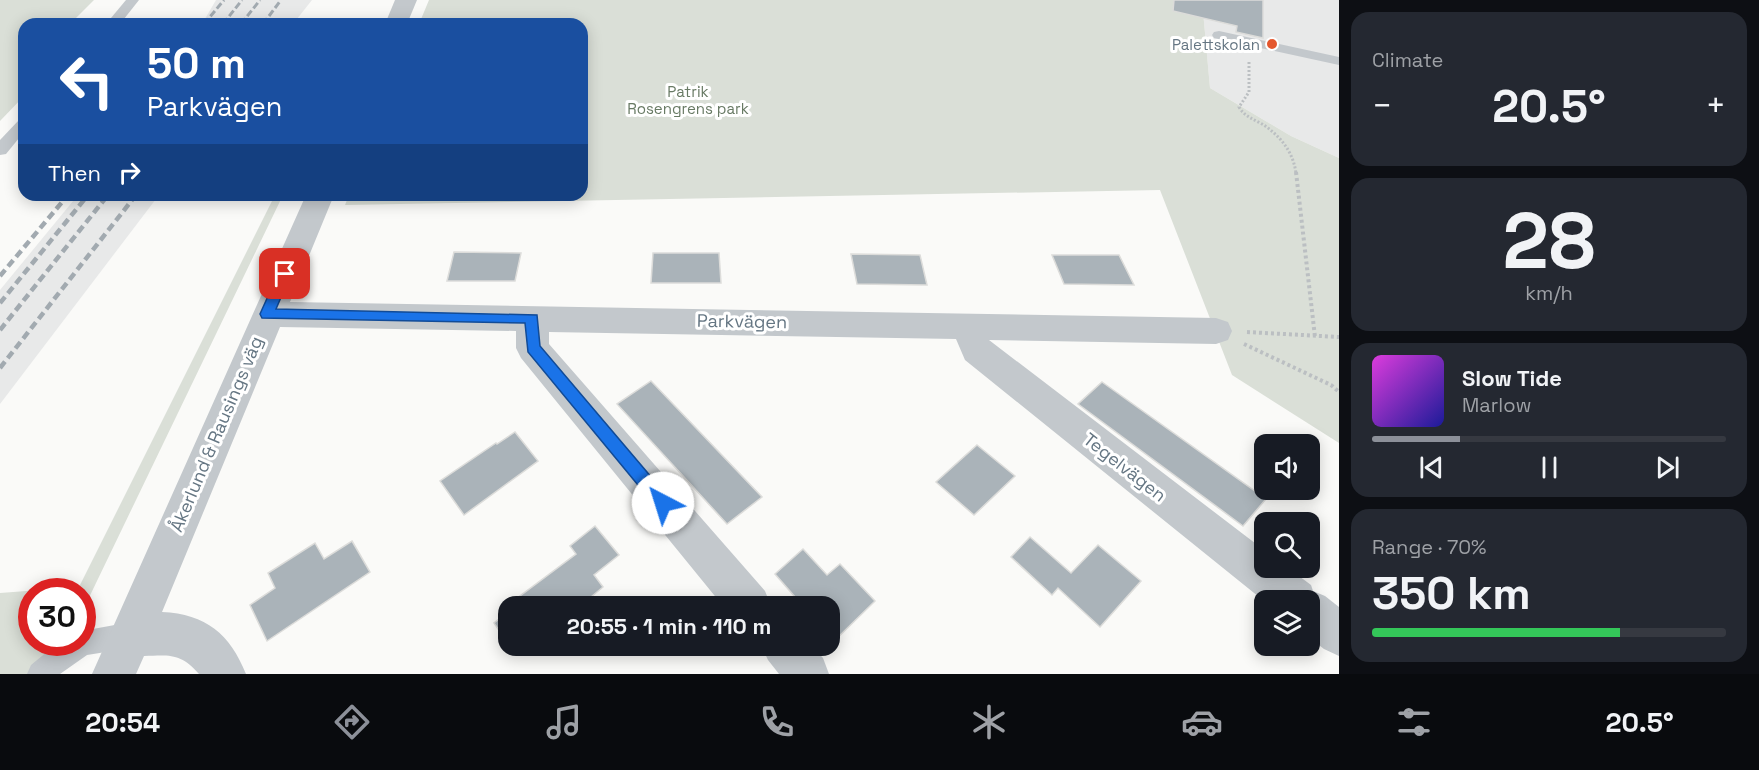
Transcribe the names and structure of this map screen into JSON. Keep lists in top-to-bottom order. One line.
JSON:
{"streets":{"street":["Parkvägen","Åkerlund & Rausings väg","Tegelvägen"]},"crossings":[["Parkvägen","Åkerlund & Rausings väg"],["Parkvägen","Tegelvägen"]],"parks":["Patrik Rosengrens park"],"places":["Palettskolan"],"page":{"tile":["Climate",["28","km/h"],["Range · 70%","350 km"]],"turn":["50 m","Parkvägen"],"heat":["−","20.5°","+"],"then":"Then","song":["Slow Tide","Marlow"],"limit":"30","trip":"20:55 · 1 min · 110 m","tabs":["20:54","20.5°"]}}
